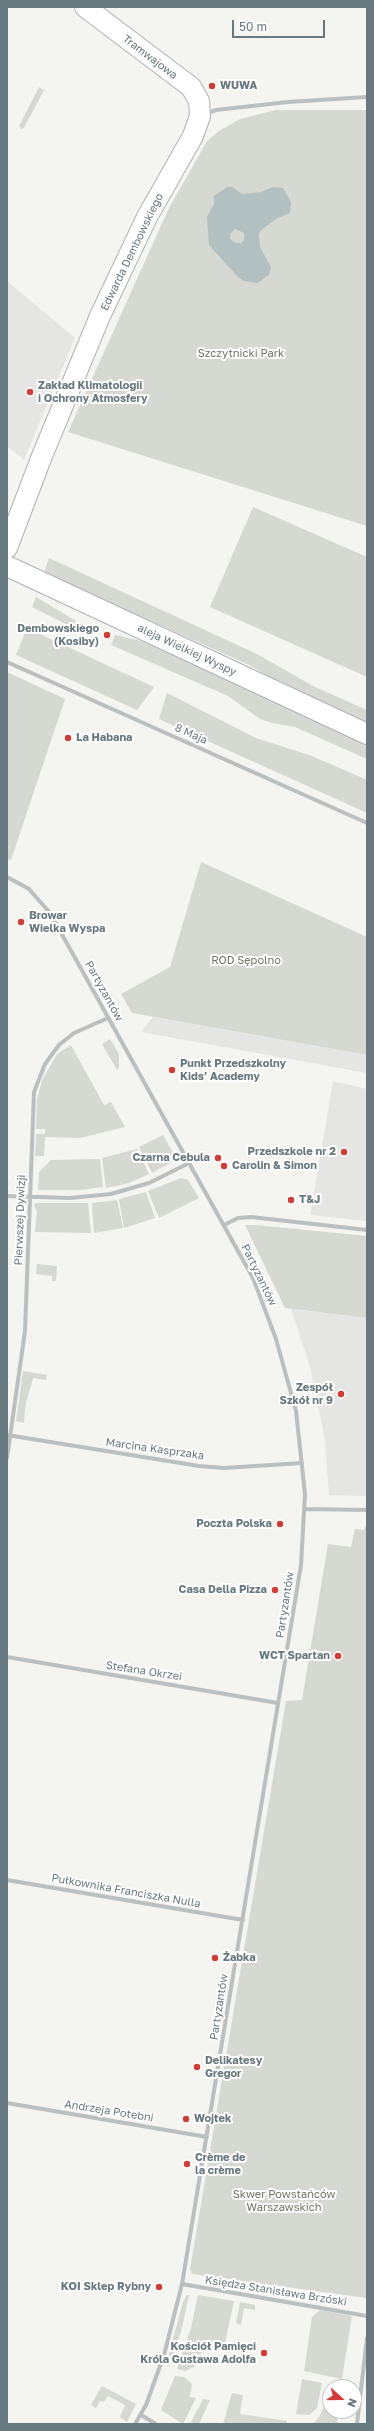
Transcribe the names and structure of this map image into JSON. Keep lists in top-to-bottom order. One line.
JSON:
{"streets":{"street":["Tramwajowa","Edwarda Dembowskiego","aleja Wielkiej Wyspy","8 Maja","Partyzantów","Pierwszej Dywizji","Marcina Kasprzaka","Stefana Okrzei","Pułkownika Franciszka Nulla","Andrzeja Potebni","Księdza Stanisława Brzóski"]},"crossings":[["Tramwajowa","Edwarda Dembowskiego"],["Partyzantów","Pierwszej Dywizji"],["Partyzantów","Marcina Kasprzaka"],["Partyzantów","Stefana Okrzei"],["Partyzantów","Pułkownika Franciszka Nulla"],["Partyzantów","Andrzeja Potebni"],["Partyzantów","Księdza Stanisława Brzóski"],["Pierwszej Dywizji","Marcina Kasprzaka"]],"parks":["Szczytnicki Park","ROD Sępolno","Skwer Powstańców Warszawskich"],"places":["WUWA","Zakład Klimatologii i Ochrony Atmosfery","Dembowskiego (Kosiby)","La Habana","Browar Wielka Wyspa","Punkt Przedszkolny Kids’ Academy","Przedszkole nr 2","Czarna Cebula","Carolin & Simon","T&J","Zespół Szkół nr 9","Poczta Polska","Casa Della Pizza","WCT Spartan","Żabka","Delikatesy Gregor","Wojtek","Crème de la crème","KOI Sklep Rybny","Kościół Pamięci Króla Gustawa Adolfa"],"scale_bar":"50 m","north":"right"}
